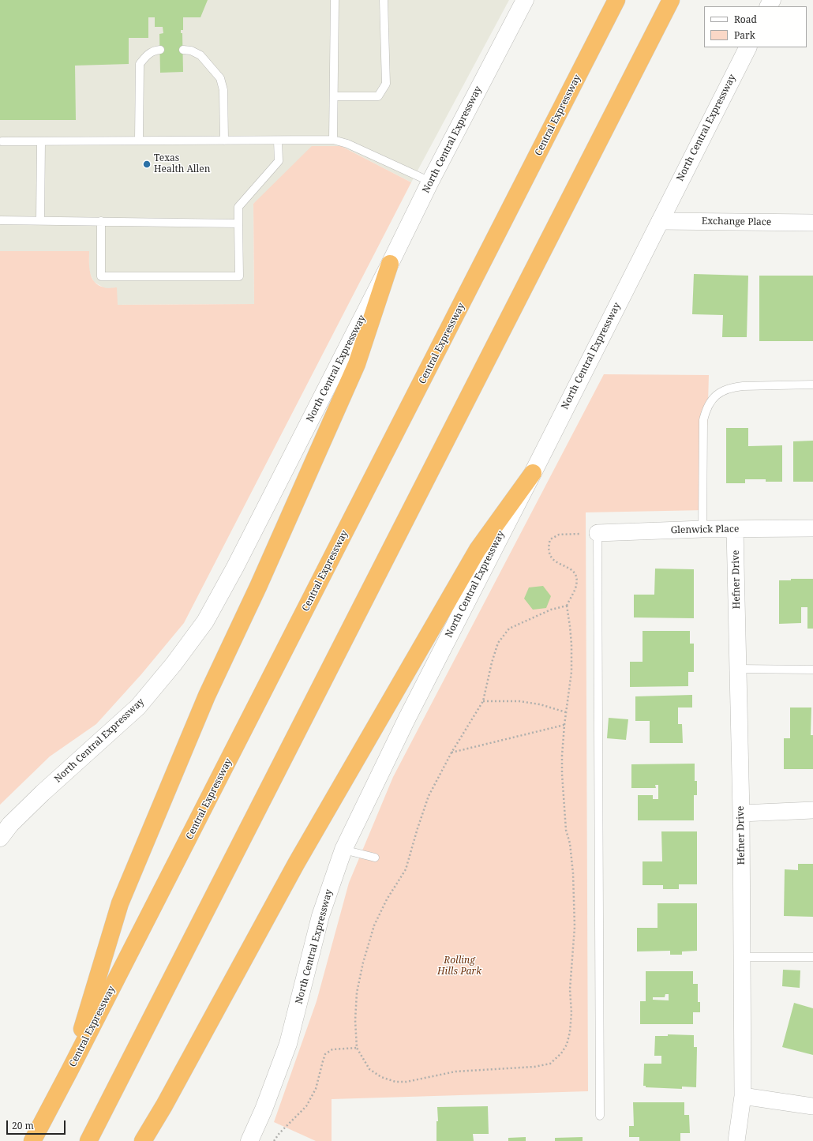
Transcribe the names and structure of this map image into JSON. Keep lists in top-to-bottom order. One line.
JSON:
{"streets":{"highway":["Central Expressway"],"main road":["North Central Expressway"],"street":["Exchange Place","Glenwick Place","Hefner Drive"]},"crossings":[["North Central Expressway","Exchange Place"],["Glenwick Place","Hefner Drive"]],"parks":["Rolling Hills Park"],"places":["Texas Health Allen"],"legend":["Road","Park"],"scale_bar":"20 m"}
